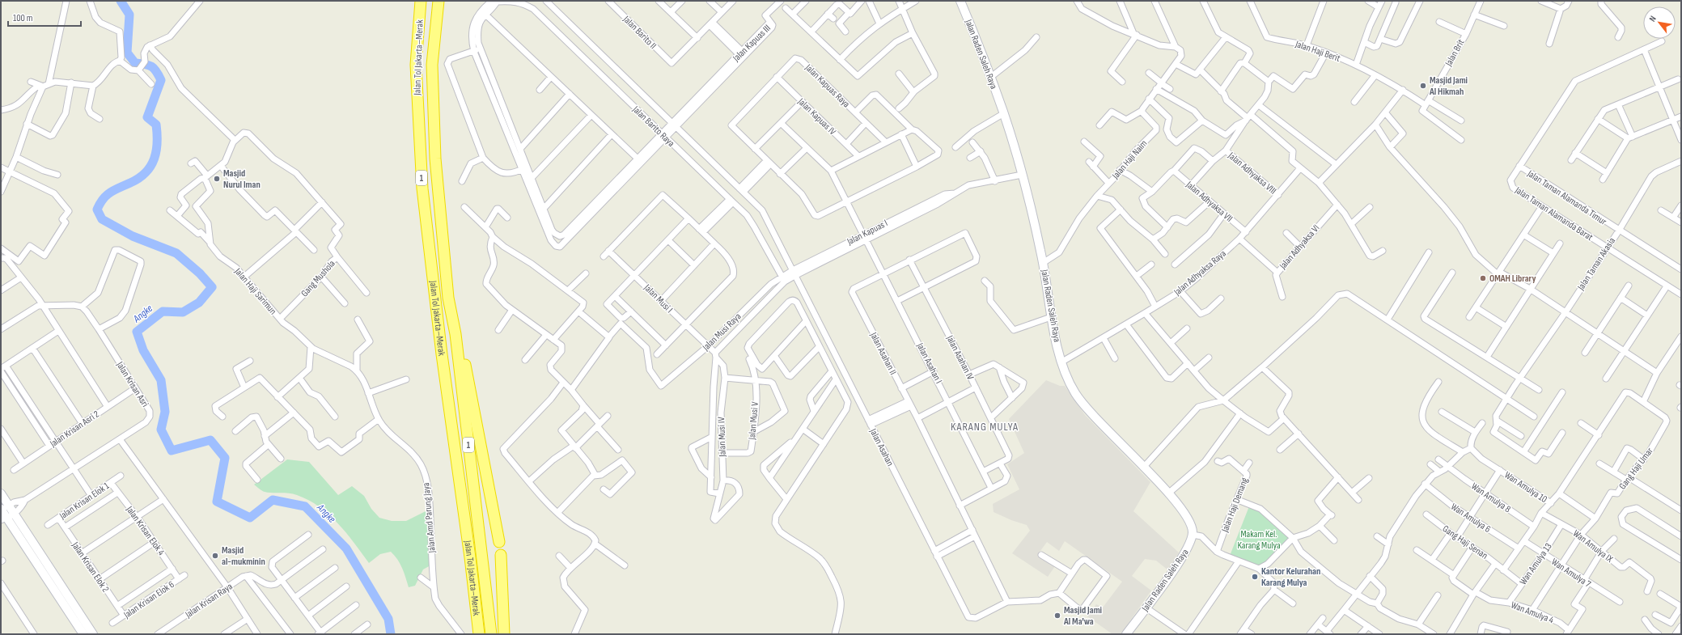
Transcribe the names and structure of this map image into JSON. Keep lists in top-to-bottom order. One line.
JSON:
{"streets":{"highway":["Jalan Tol Jakarta–Merak","1"],"main road":["Jalan Raden Saleh Raya"],"street":["Jalan Barito II","Jalan Kapuas III","Jalan Haji Berit","Jalan Brit","Jalan Kapuas Raya","Jalan Kapuas IV","Jalan Barito Raya","Jalan Haji Naim","Jalan Adhyaksa VIII","Jalan Taman Alamanda Timur","Jalan Adhyaksa VII","Jalan Taman Alamanda Barat","Jalan Kapuas I","Jalan Adhyaksa VI","Jalan Taman Akasia","Jalan Adhyaksa Raya","Gang Mushola","Jalan Haji Sarimun","Jalan Musi I","Jalan Musi Raya","Jalan Asahan II","Jalan Asahan IV","Jalan Asahan I","Jalan Krisan Asri","Jalan Musi V","Jalan Krisan Asri 2","Jalan Musi IV","Jalan Asahan","Gang Haji Umar","Wan Amulya 10","Wan Amulya 8","Jalan Krisan Elok 1","Jalan Haji Demang","Jalan Amd Parung Jaya","Wan Amulya 6","Jalan Krisan Elok 4","Gang Haji Senan","Wan Amulya IX","Wan Amulya 13","Jalan Krisan Elok 2","Wan Amulya 7","Jalan Krisan Elok 6","Jalan Krisan Raya","Wan Amulya 4"]},"crossings":[["Jalan Kapuas III","Jalan Barito Raya"],["Jalan Haji Berit","Jalan Brit"],["Jalan Raden Saleh Raya","Jalan Haji Naim"],["Jalan Raden Saleh Raya","Jalan Kapuas I"],["Jalan Raden Saleh Raya","Jalan Adhyaksa Raya"],["Jalan Kapuas Raya","Jalan Kapuas IV"],["Jalan Barito Raya","Jalan Kapuas I"],["Jalan Barito Raya","Jalan Musi Raya"],["Jalan Barito Raya","Jalan Asahan"],["Jalan Adhyaksa VIII","Jalan Adhyaksa Raya"],["Jalan Taman Alamanda Timur","Jalan Taman Alamanda Barat"],["Jalan Taman Alamanda Timur","Jalan Taman Akasia"],["Jalan Adhyaksa VII","Jalan Adhyaksa Raya"],["Jalan Taman Alamanda Barat","Jalan Taman Akasia"],["Jalan Kapuas I","Jalan Musi Raya"],["Jalan Kapuas I","Jalan Asahan I"],["Jalan Kapuas I","Jalan Asahan"],["Jalan Adhyaksa VI","Jalan Adhyaksa Raya"],["Gang Mushola","Jalan Haji Sarimun"],["Jalan Haji Sarimun","Jalan Amd Parung Jaya"],["Jalan Musi I","Jalan Musi Raya"],["Jalan Musi I","Jalan Musi IV"],["Jalan Musi Raya","Jalan Musi IV"],["Jalan Asahan II","Jalan Asahan I"],["Jalan Asahan II","Jalan Asahan"],["Jalan Krisan Asri","Jalan Krisan Asri 2"],["Jalan Musi V","Jalan Musi IV"],["Jalan Krisan Elok 1","Jalan Krisan Elok 4"],["Jalan Krisan Elok 1","Jalan Krisan Elok 2"],["Jalan Krisan Elok 4","Jalan Krisan Elok 6"],["Gang Haji Senan","Wan Amulya 13"],["Wan Amulya IX","Wan Amulya 13"],["Wan Amulya 13","Wan Amulya 7"],["Wan Amulya 13","Wan Amulya 4"],["Jalan Krisan Elok 2","Jalan Krisan Elok 6"]],"districts":["KARANG MULYA"],"water":["Angke"],"parks":["Makam Kel. Karang Mulya"],"places":["Masjid Jami Al Hikmah","Masjid Nurul Iman","OMAH Library","Masjid al-mukminin","Kantor Kelurahan Karang Mulya","Masjid Jami Al Ma'wa"],"scale_bar":"100 m","north":"top left"}
